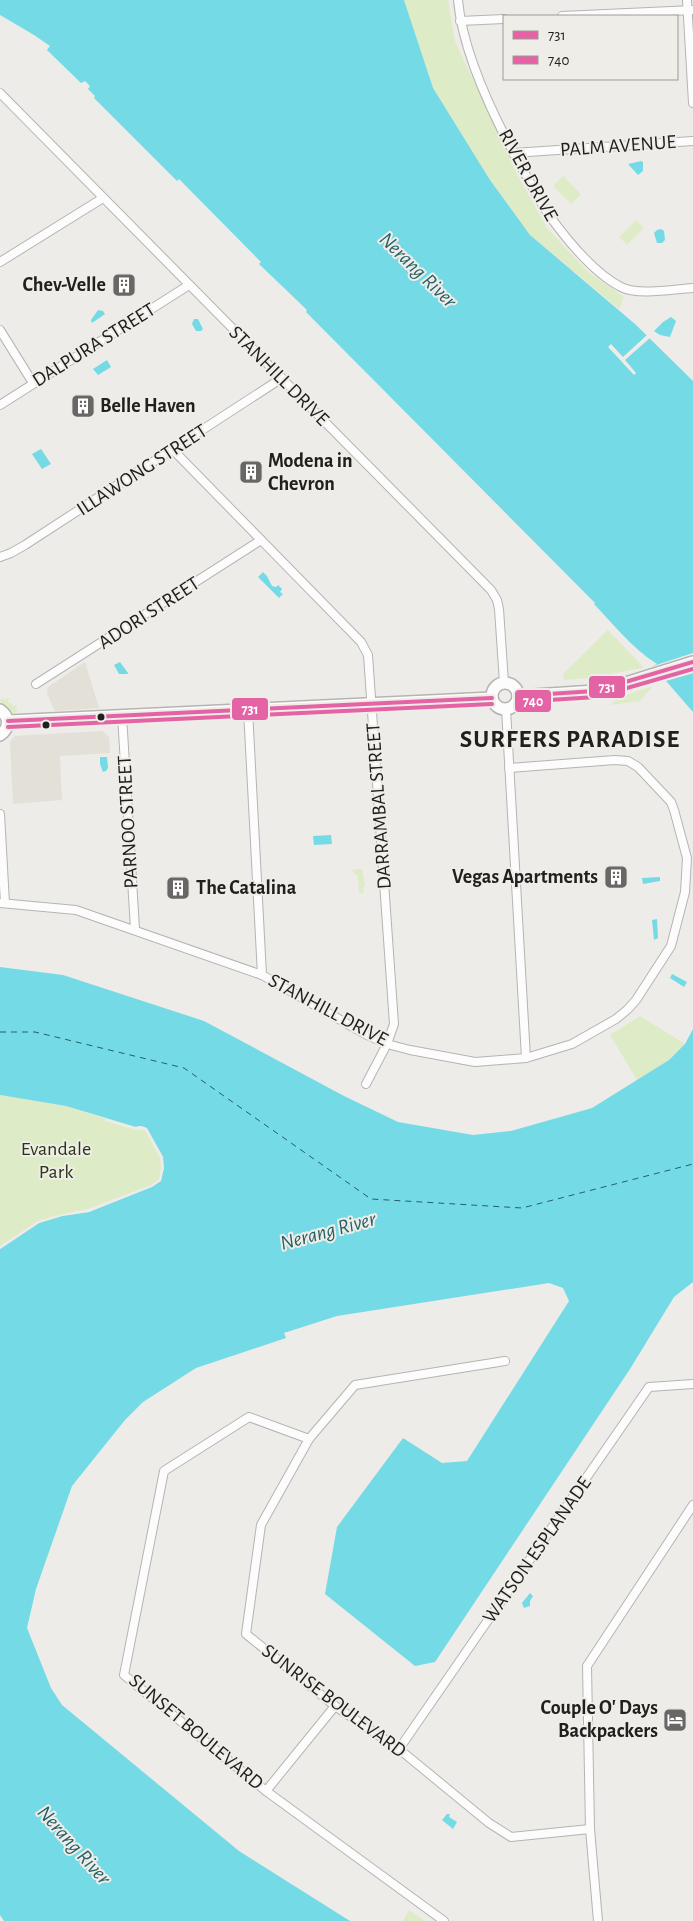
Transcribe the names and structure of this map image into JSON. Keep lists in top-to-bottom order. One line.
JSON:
{"streets":{"street":["PALM AVENUE","RIVER DRIVE","DALPURA STREET","STANHILL DRIVE","ILLAWONG STREET","ADORI STREET","DARRAMBAL STREET","PARNOO STREET","WATSON ESPLANADE","SUNRISE BOULEVARD","SUNSET BOULEVARD"]},"crossings":[["PALM AVENUE","RIVER DRIVE"],["DALPURA STREET","STANHILL DRIVE"],["STANHILL DRIVE","ILLAWONG STREET"],["STANHILL DRIVE","DARRAMBAL STREET"],["STANHILL DRIVE","PARNOO STREET"],["ILLAWONG STREET","DARRAMBAL STREET"],["ADORI STREET","DARRAMBAL STREET"],["WATSON ESPLANADE","SUNRISE BOULEVARD"],["SUNRISE BOULEVARD","SUNSET BOULEVARD"]],"districts":["SURFERS PARADISE"],"water":["Nerang River"],"parks":["Evandale Park"],"places":{"building":["Chev-Velle","Belle Haven","Modena in Chevron","Vegas Apartments","The Catalina"],"hotel":["Couple O' Days Backpackers"]},"lines":["transit line 731","transit line 740"],"legend":["731","740"]}
